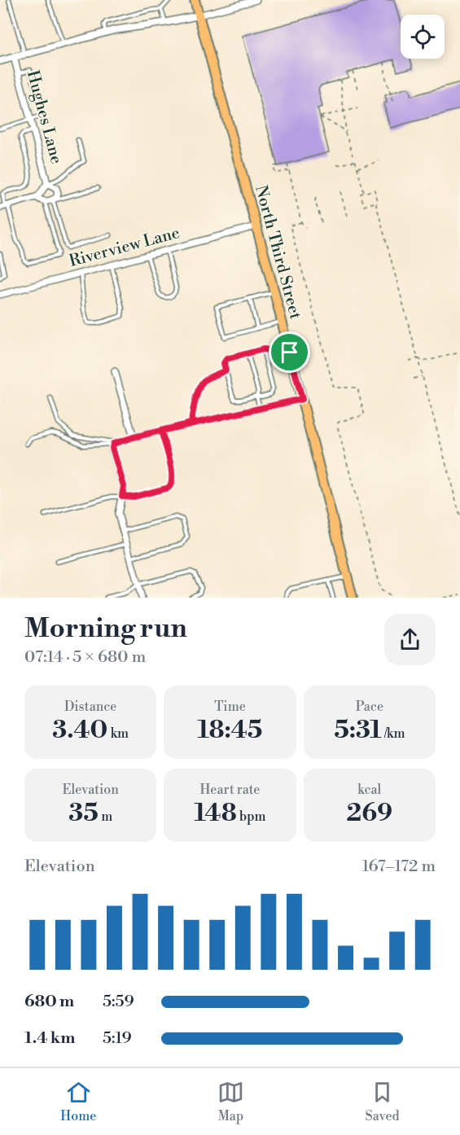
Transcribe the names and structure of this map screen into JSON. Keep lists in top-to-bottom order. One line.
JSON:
{"streets":{"main road":["North Third Street"],"street":["Hughes Lane","Riverview Lane"]},"crossings":[["Riverview Lane","North Third Street"]],"page":{"heading":["Morning run","07:14 · 5 × 680 m"],"stats":[["Distance","3.40 km"],["Time","18:45"],["Pace","5:31 /km"],["Elevation","35 m"],["Heart rate","148 bpm"],["kcal","269"]],"chart":["Elevation","167–172 m"],"list":[{"name":"680 m","note":"5:59"},{"name":"1.4 km","note":"5:19"}],"tabs":["Home","Map","Saved"]}}
